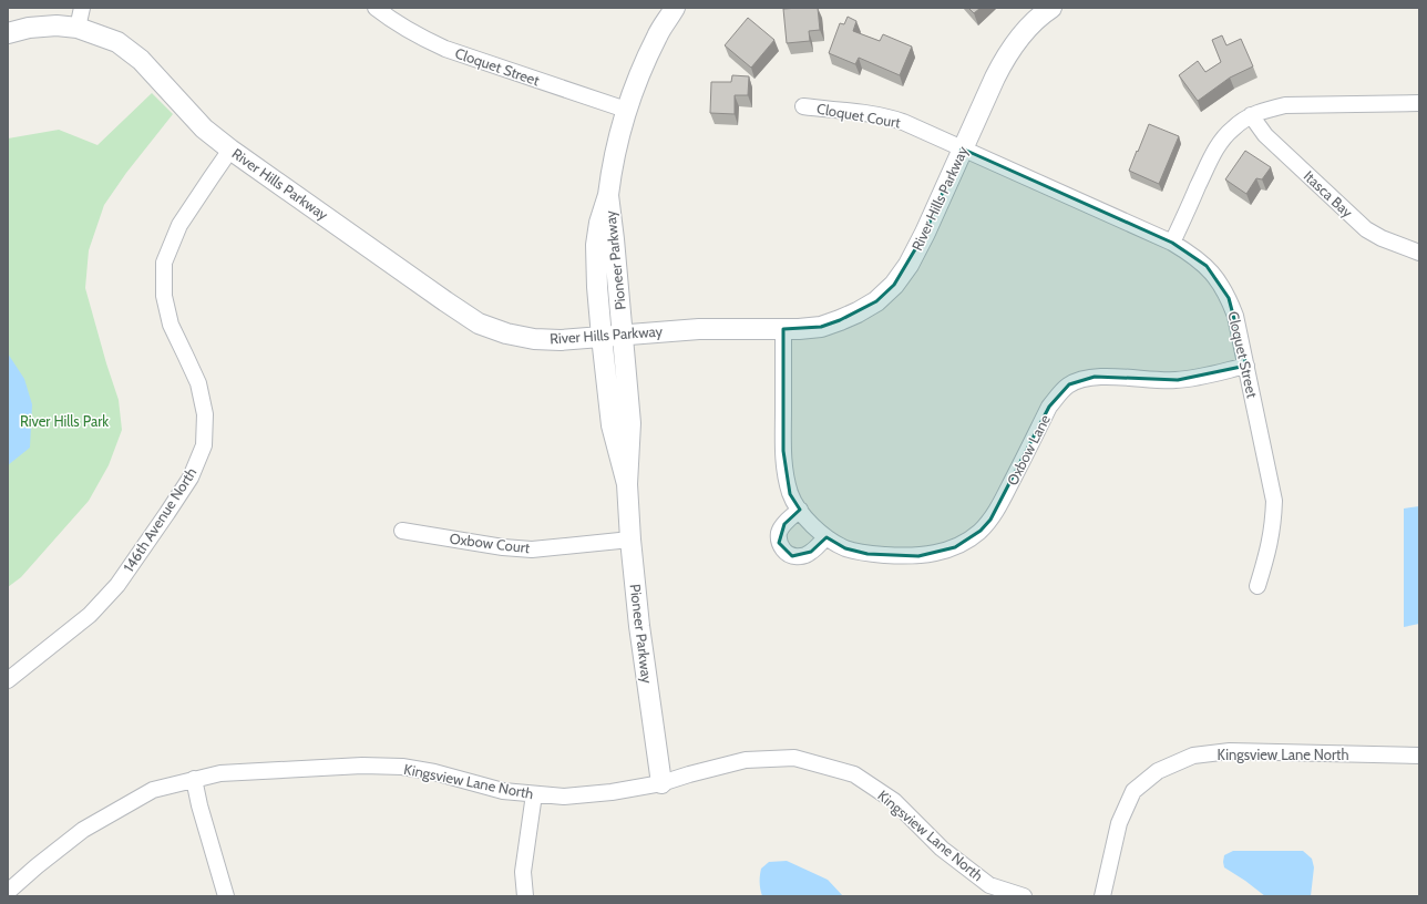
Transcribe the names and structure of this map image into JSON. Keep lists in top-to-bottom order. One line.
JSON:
{"streets":{"street":["Cloquet Street","Cloquet Court","River Hills Parkway","Itasca Bay","Pioneer Parkway","Oxbow Lane","146th Avenue North","Oxbow Court","Kingsview Lane North"]},"crossings":[["Cloquet Street","Cloquet Court"],["Cloquet Street","River Hills Parkway"],["Cloquet Street","Pioneer Parkway"],["Cloquet Street","Oxbow Lane"],["Cloquet Court","River Hills Parkway"],["River Hills Parkway","Pioneer Parkway"],["River Hills Parkway","Oxbow Lane"],["River Hills Parkway","146th Avenue North"],["Pioneer Parkway","Oxbow Court"],["Pioneer Parkway","Kingsview Lane North"]],"parks":["River Hills Park"]}
